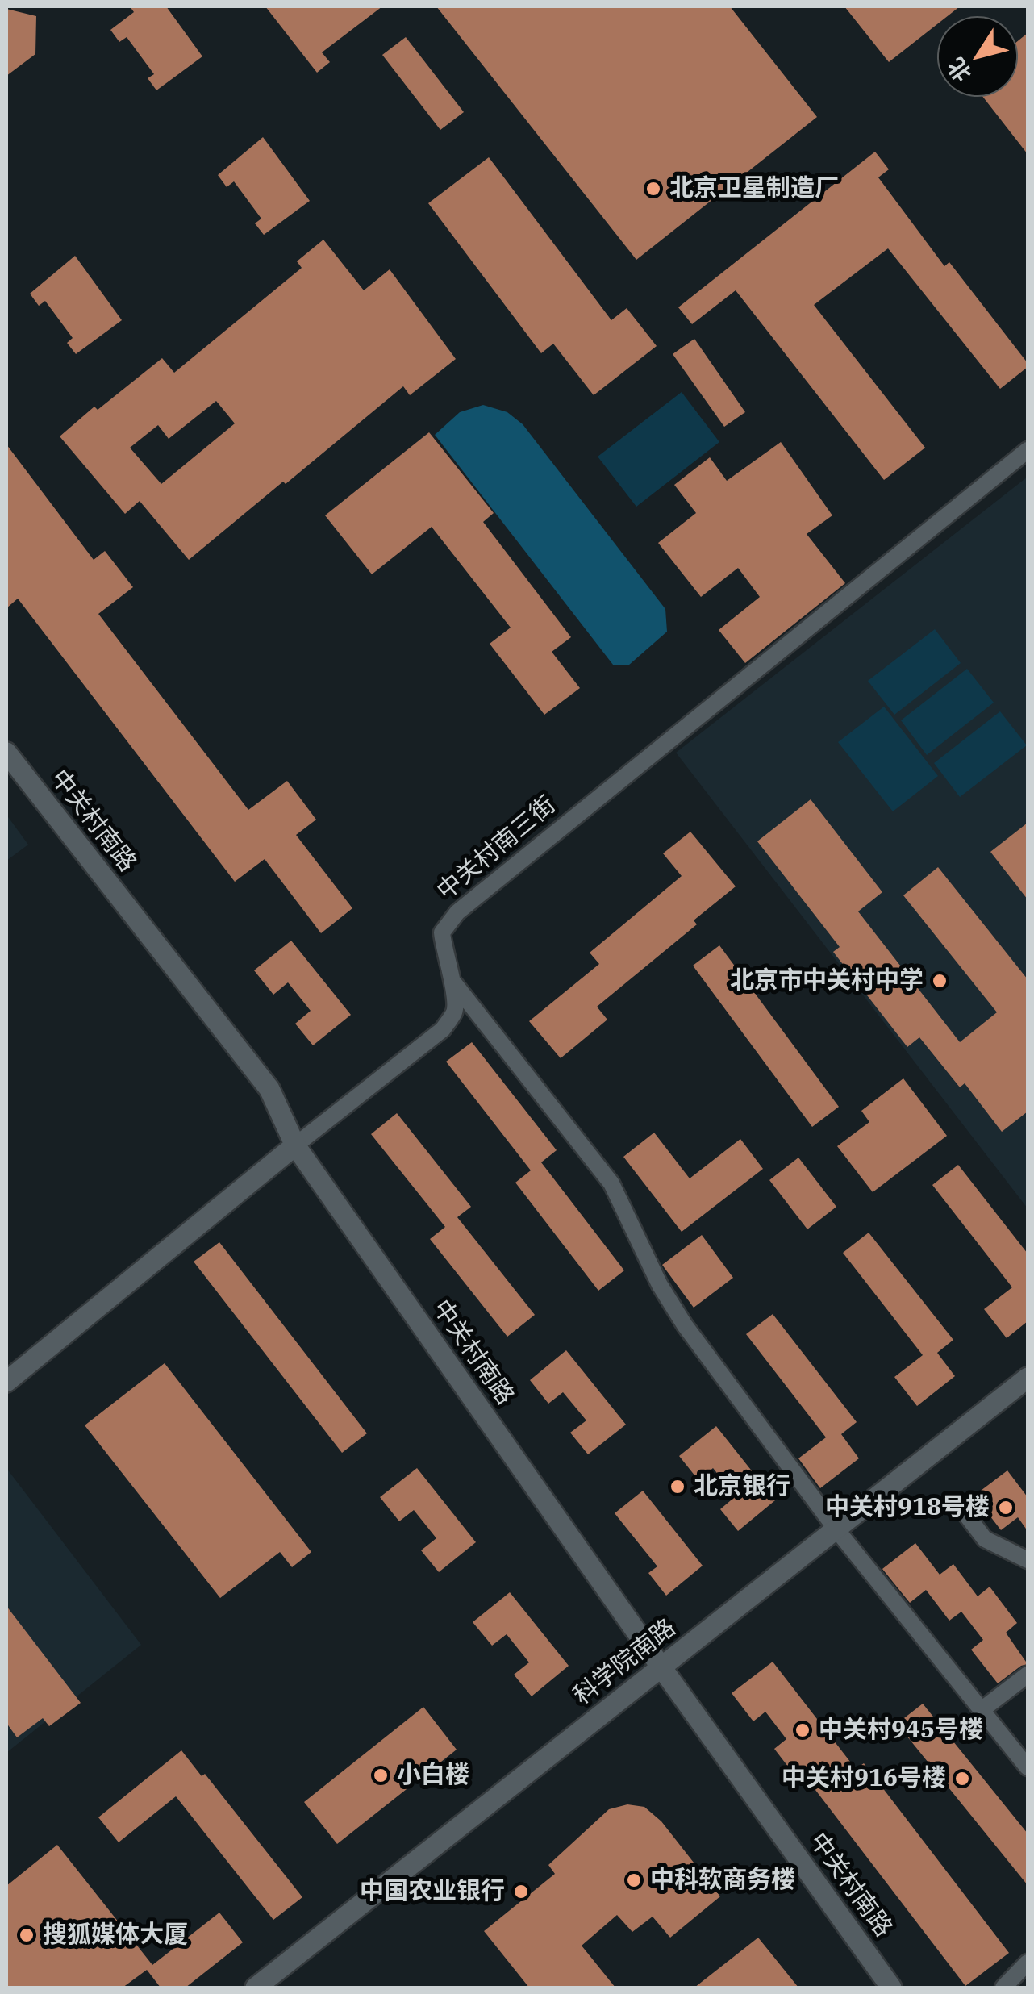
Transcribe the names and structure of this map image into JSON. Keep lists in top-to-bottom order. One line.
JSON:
{"streets":{"street":["中关村南路","中关村南三街","科学院南路"]},"crossings":[["中关村南路","中关村南三街"],["中关村南路","科学院南路"]],"places":["北京卫星制造厂","北京市中关村中学","北京银行","中关村918号楼","中关村945号楼","小白楼","中关村916号楼","中科软商务楼","中国农业银行","搜狐媒体大厦"],"north":"bottom left"}
